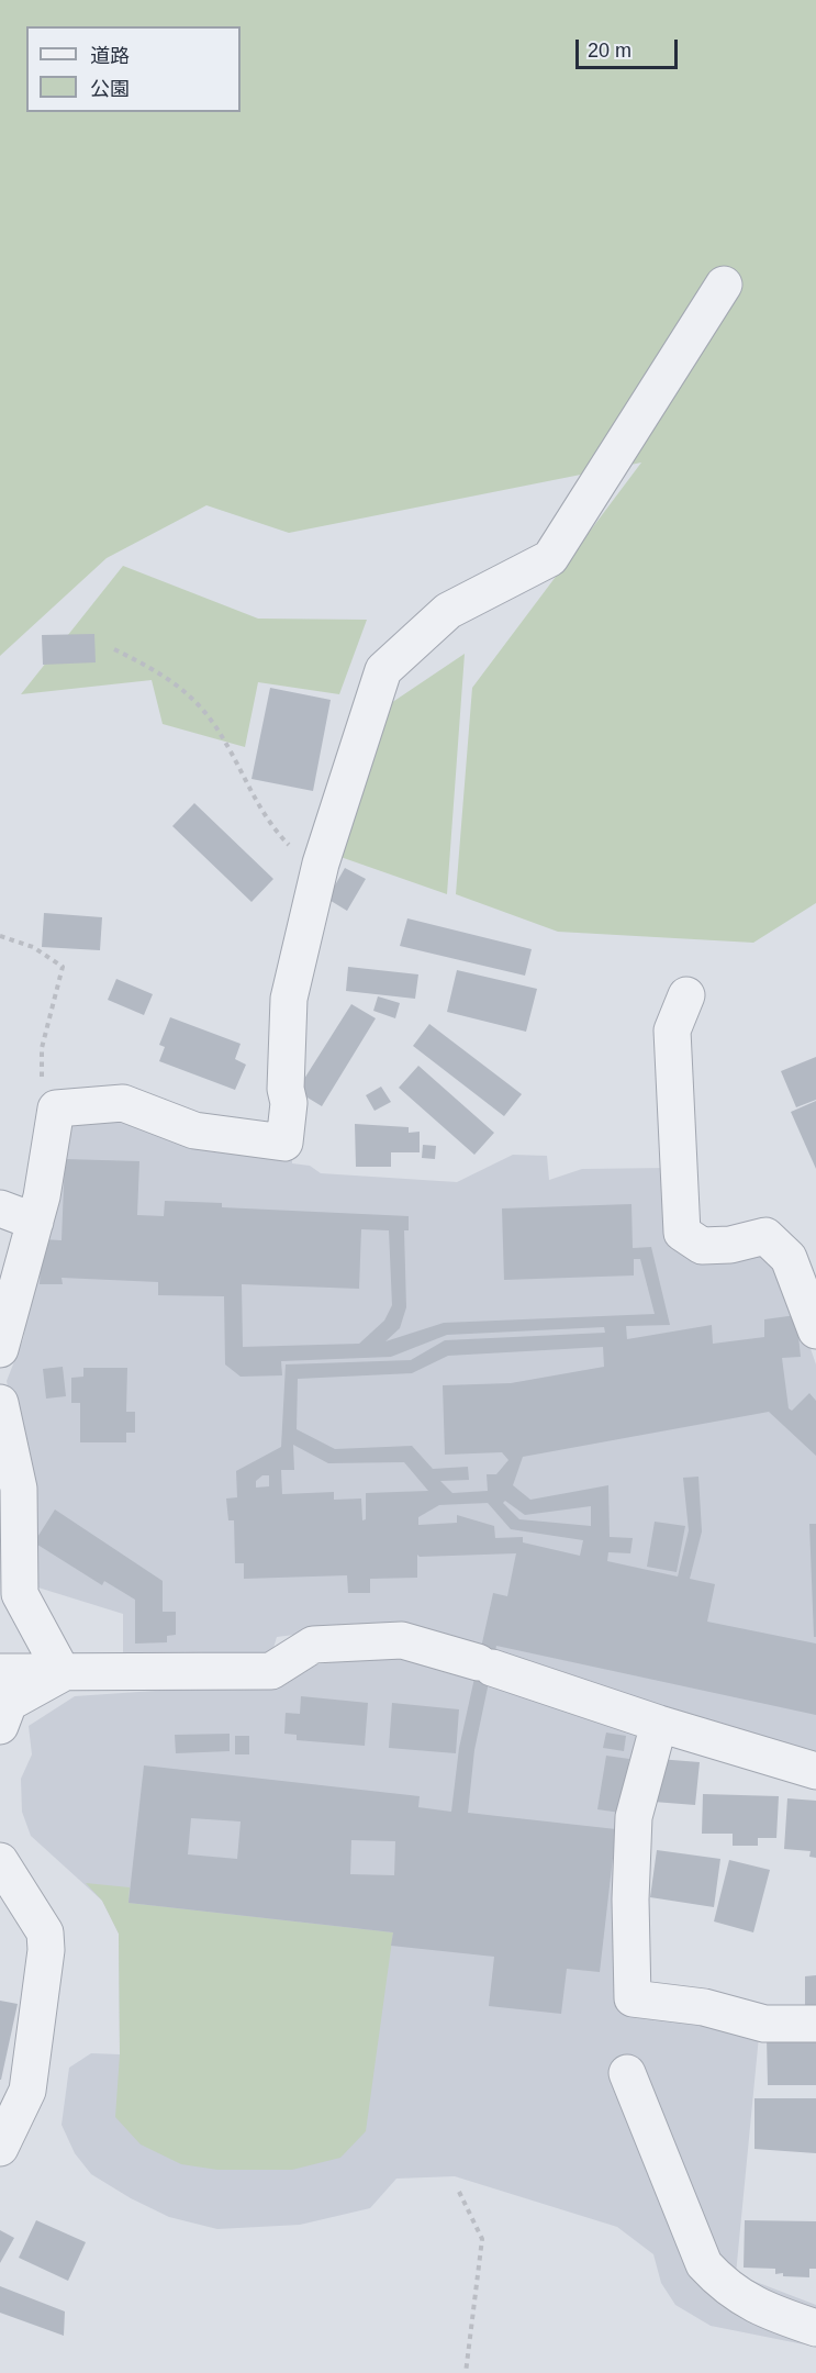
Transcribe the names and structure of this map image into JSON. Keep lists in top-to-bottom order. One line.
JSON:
{"legend":["道路","公園"],"scale_bar":"20 m"}
